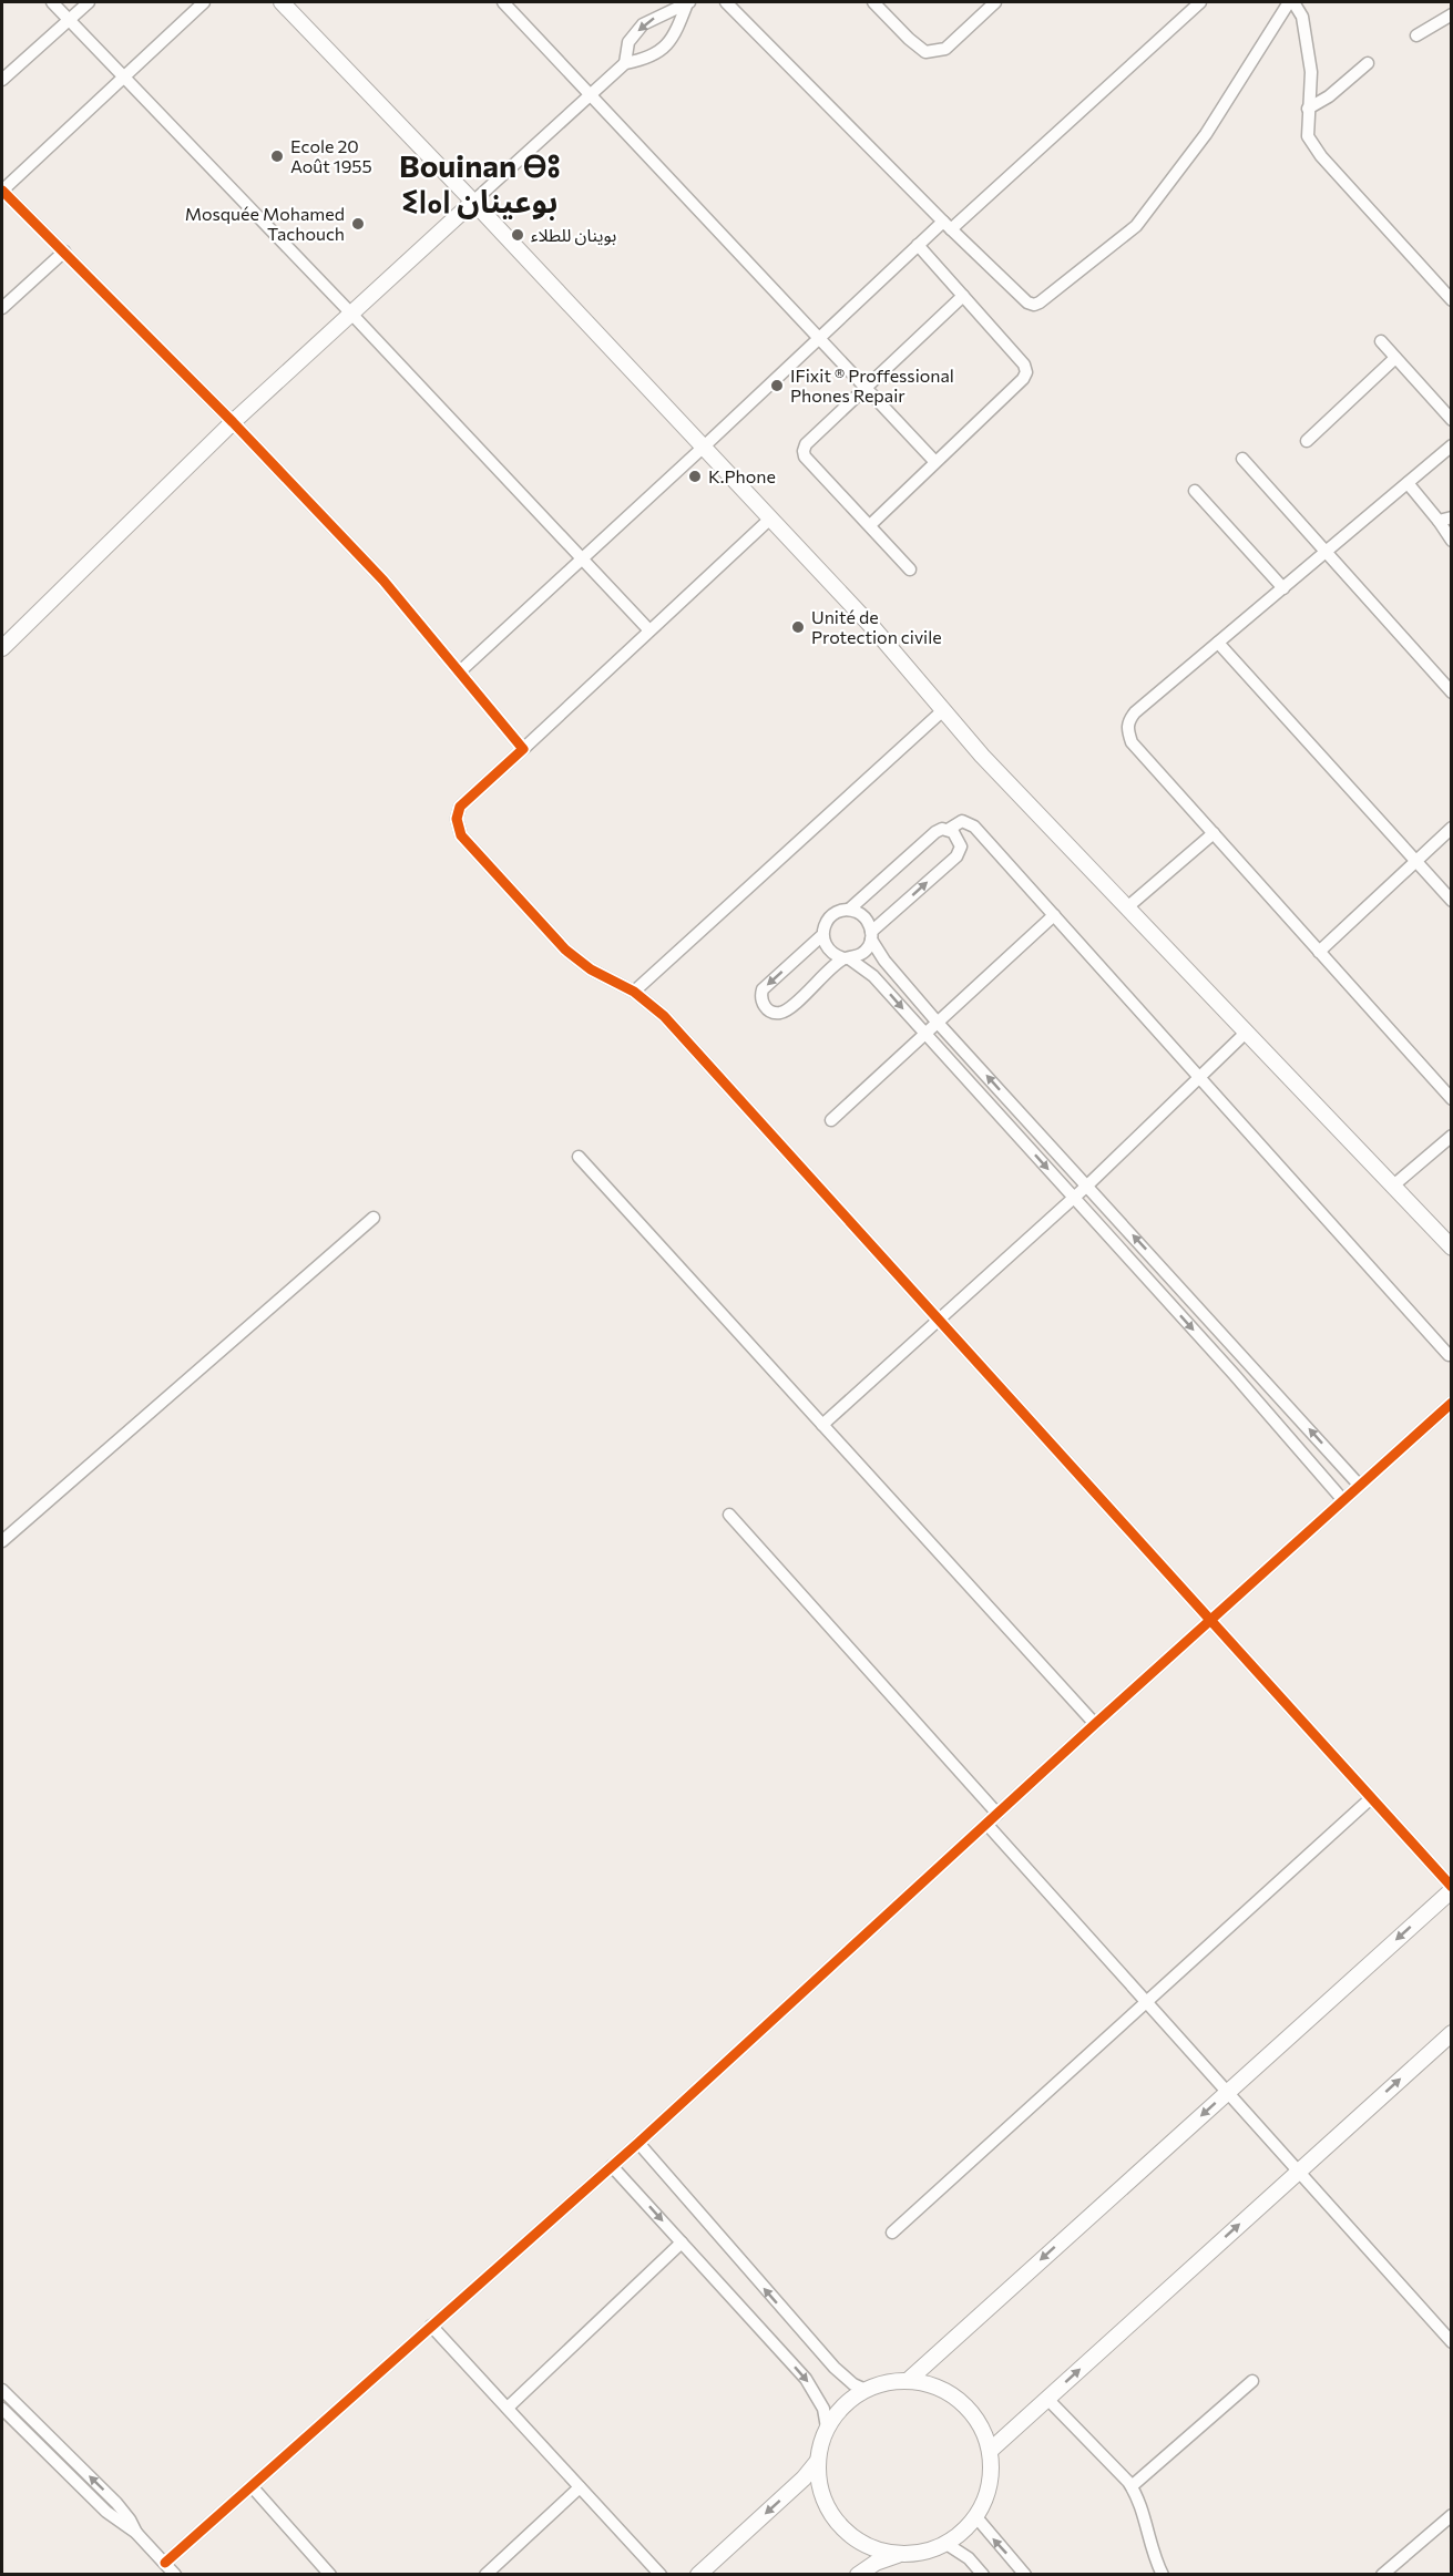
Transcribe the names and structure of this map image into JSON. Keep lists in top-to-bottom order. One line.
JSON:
{"districts":["Bouinan ⴱⵓ ⵉⵏⴰⵏ بوعينان"],"places":["Ecole 20 Août 1955","Mosquée Mohamed Tachouch","بوينان للطلاء","IFixit ® Proffessional Phones Repair","K.Phone","Unité de Protection civile"]}
